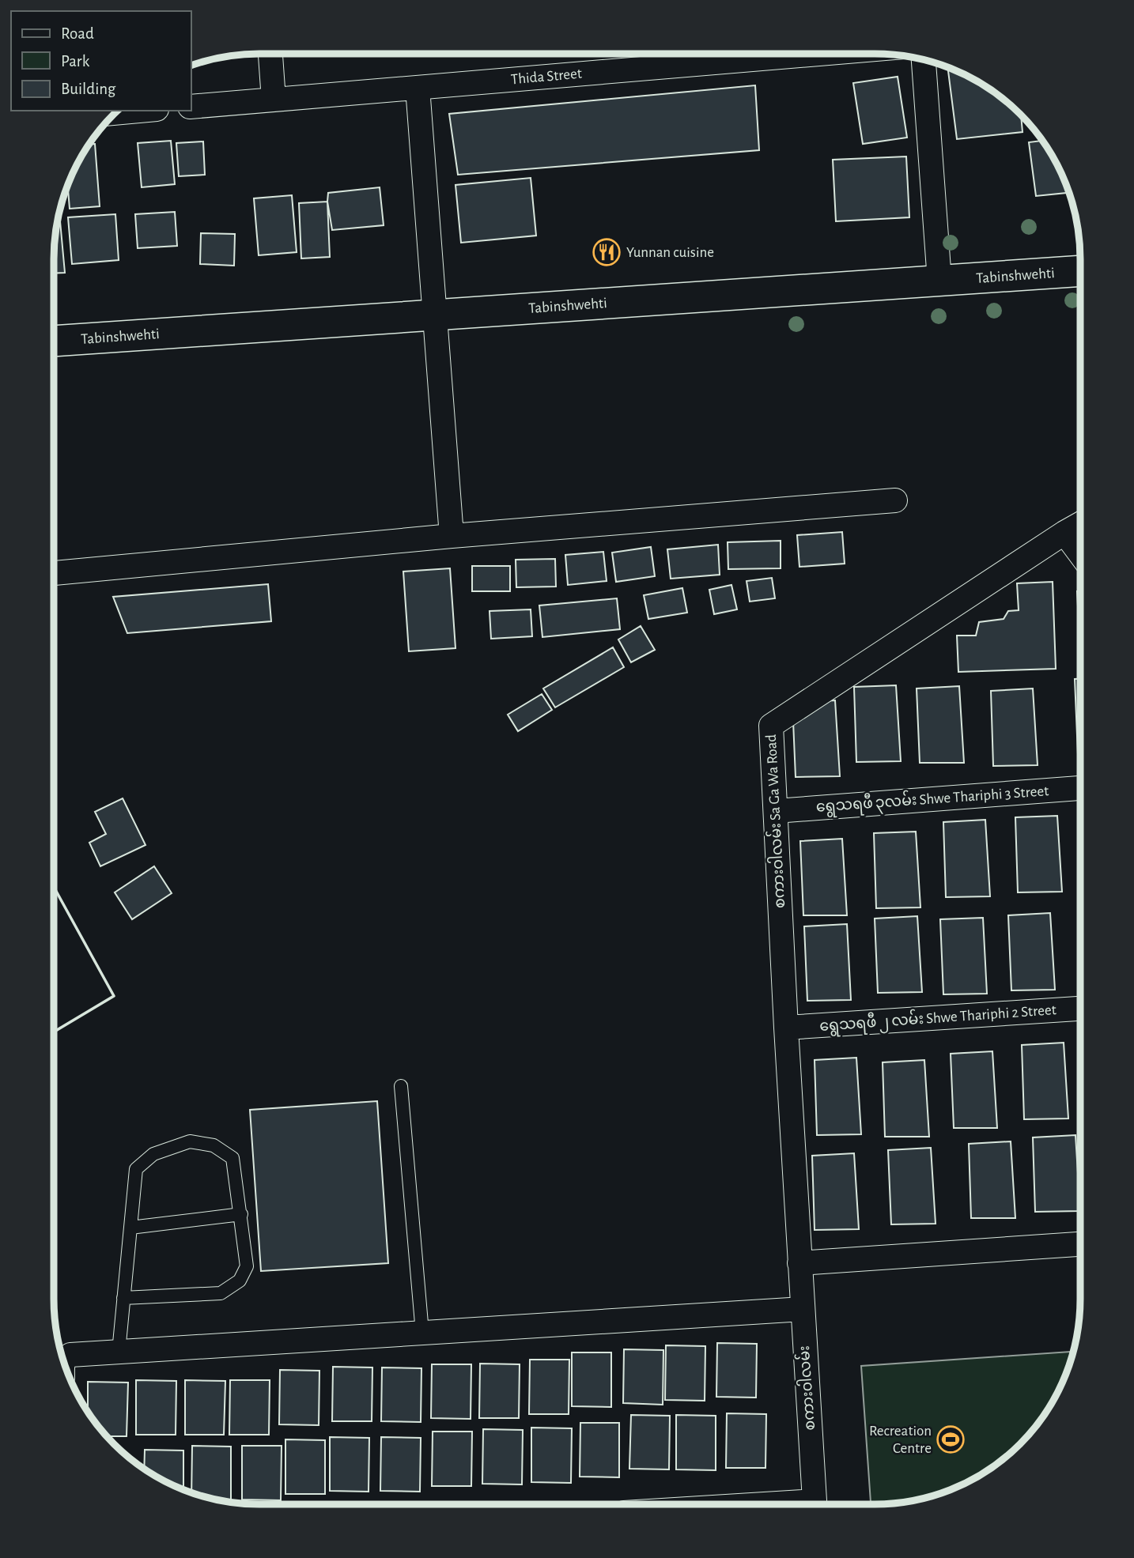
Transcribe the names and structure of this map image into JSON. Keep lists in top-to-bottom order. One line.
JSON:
{"streets":{"main road":["Tabinshwehti"],"street":["Thida Street","ရွေသရဖီ ၃လမ်း Shwe Thariphi 3 Street","စကားဝါလမ်း Sa Ga Wa Road","ရွေသရဖီ ၂ လမ်း Shwe Thariphi 2 Street","စကား၀ါလမ်း"]},"crossings":[["ရွေသရဖီ ၃လမ်း Shwe Thariphi 3 Street","စကားဝါလမ်း Sa Ga Wa Road"],["စကားဝါလမ်း Sa Ga Wa Road","ရွေသရဖီ ၂ လမ်း Shwe Thariphi 2 Street"],["စကားဝါလမ်း Sa Ga Wa Road","စကား၀ါလမ်း"]],"places":{"restaurant":["Yunnan cuisine"],"sports":["Recreation Centre"]},"legend":["Road","Park","Building"]}
